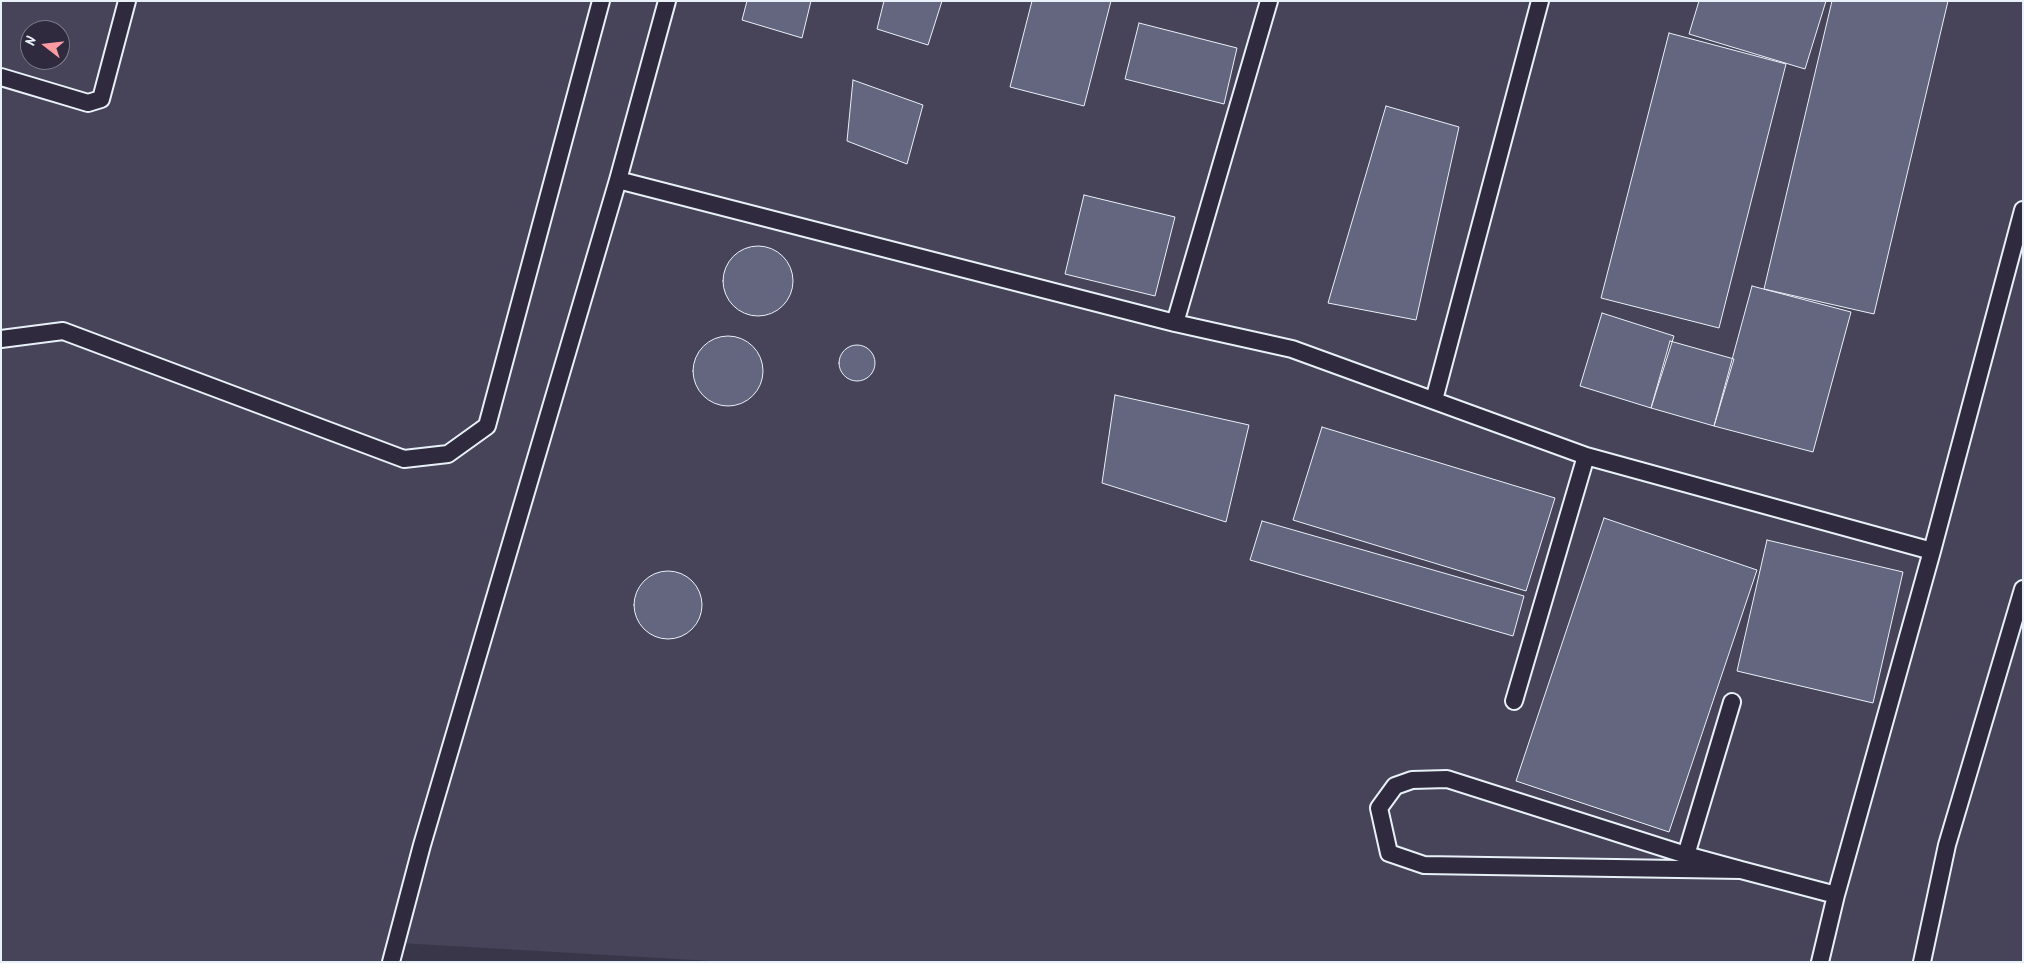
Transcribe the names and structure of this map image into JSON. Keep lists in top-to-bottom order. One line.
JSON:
{"north":"left"}
